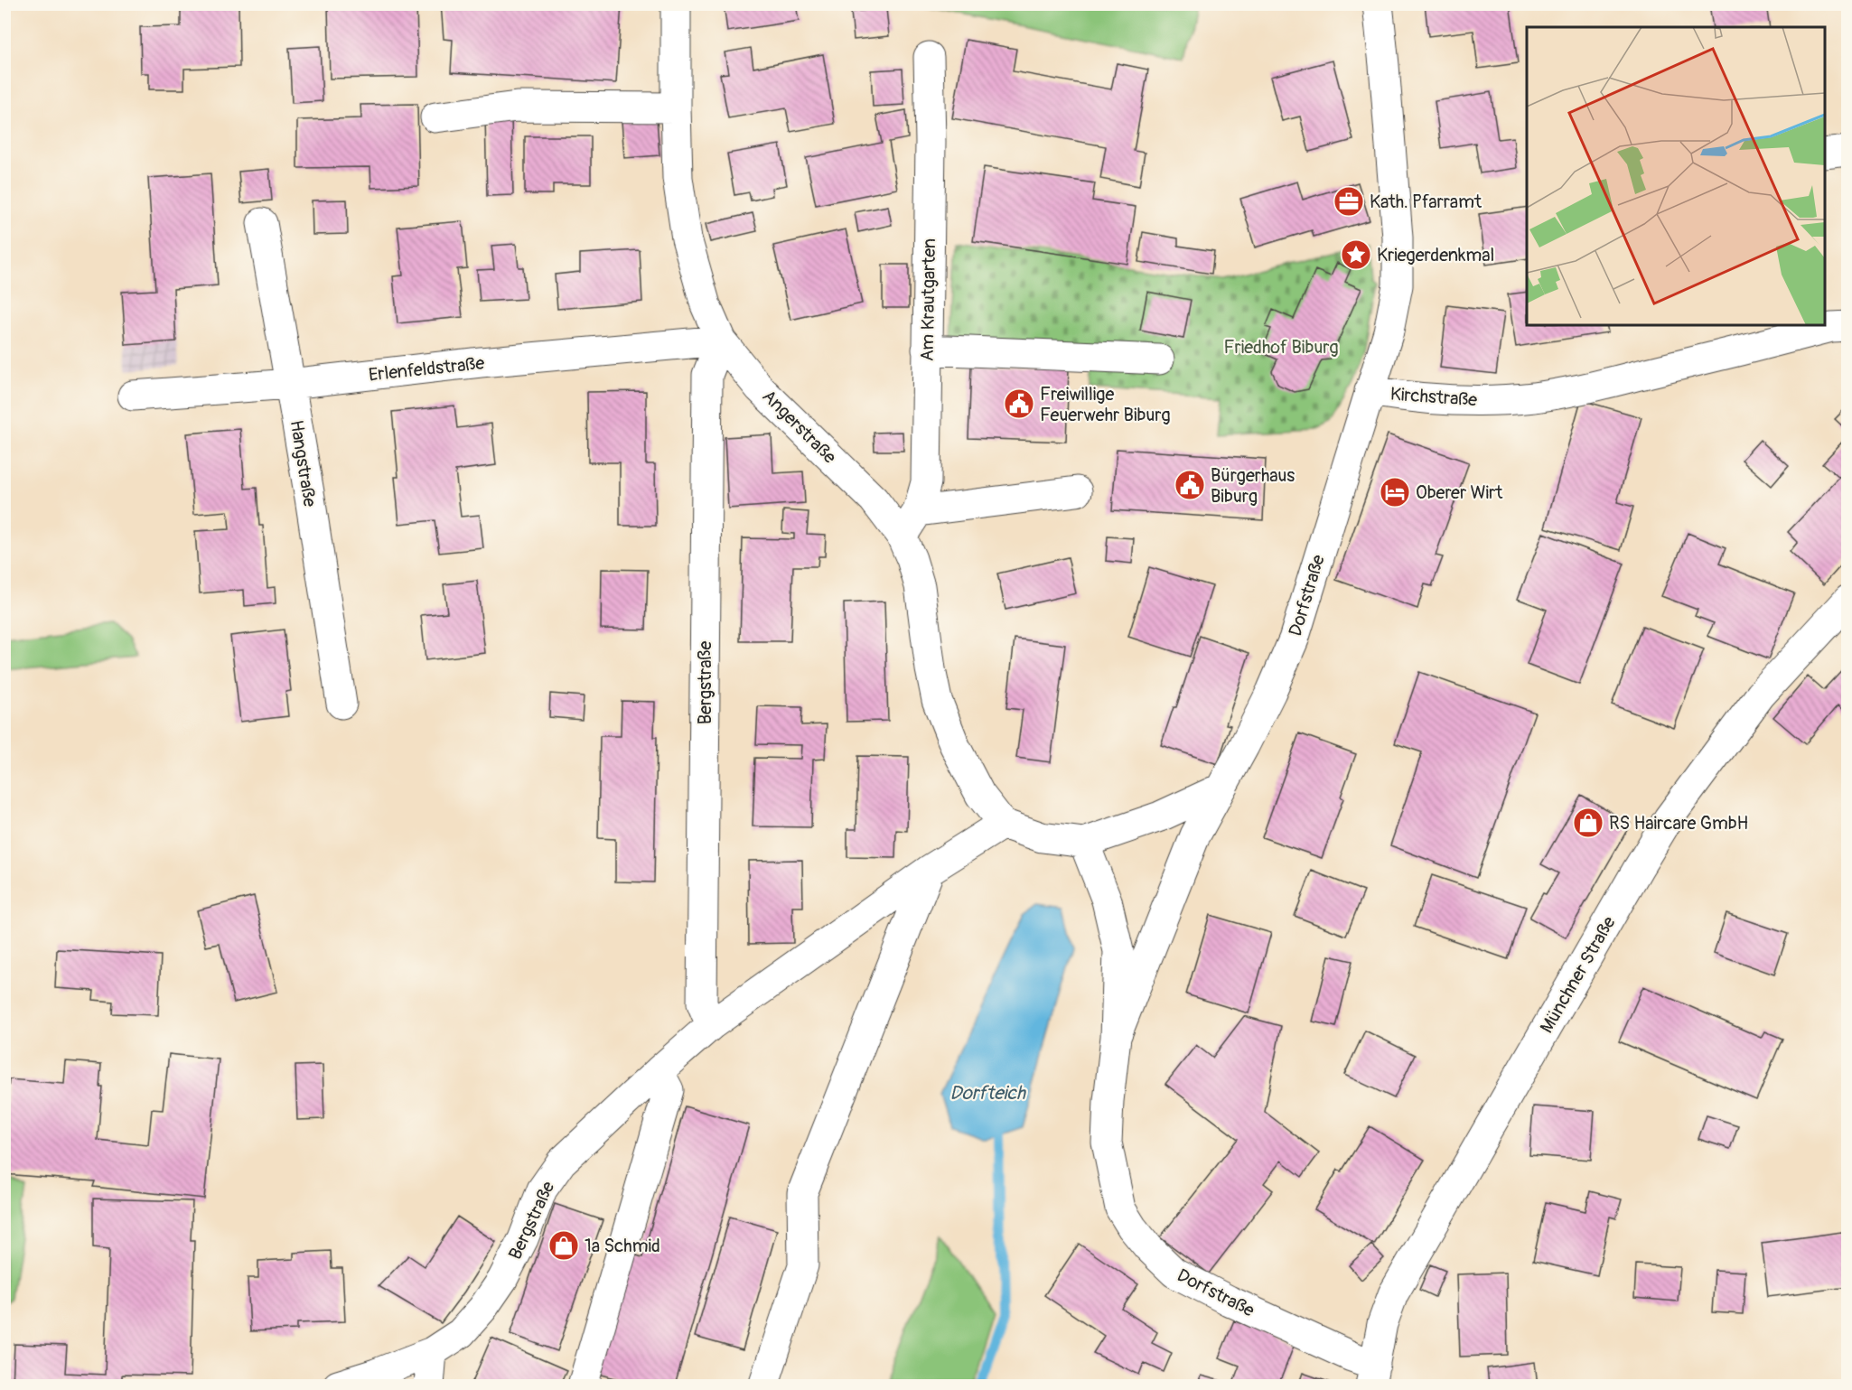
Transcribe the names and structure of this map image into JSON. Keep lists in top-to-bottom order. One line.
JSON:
{"streets":{"street":["Am Krautgarten","Erlenfeldstraße","Kirchstraße","Angerstraße","Hangstraße","Dorfstraße","Bergstraße","Münchner Straße"]},"crossings":[["Am Krautgarten","Angerstraße"],["Erlenfeldstraße","Angerstraße"],["Erlenfeldstraße","Hangstraße"],["Erlenfeldstraße","Bergstraße"],["Kirchstraße","Dorfstraße"],["Angerstraße","Bergstraße"],["Dorfstraße","Münchner Straße"]],"water":["Dorfteich"],"parks":["Friedhof Biburg"],"places":{"office":["Kath. Pfarramt"],"place":["Kriegerdenkmal"],"public building":["Freiwillige Feuerwehr Biburg","Bürgerhaus Biburg"],"hotel":["Oberer Wirt"],"shop":["RS Haircare GmbH","1a Schmid"]}}
